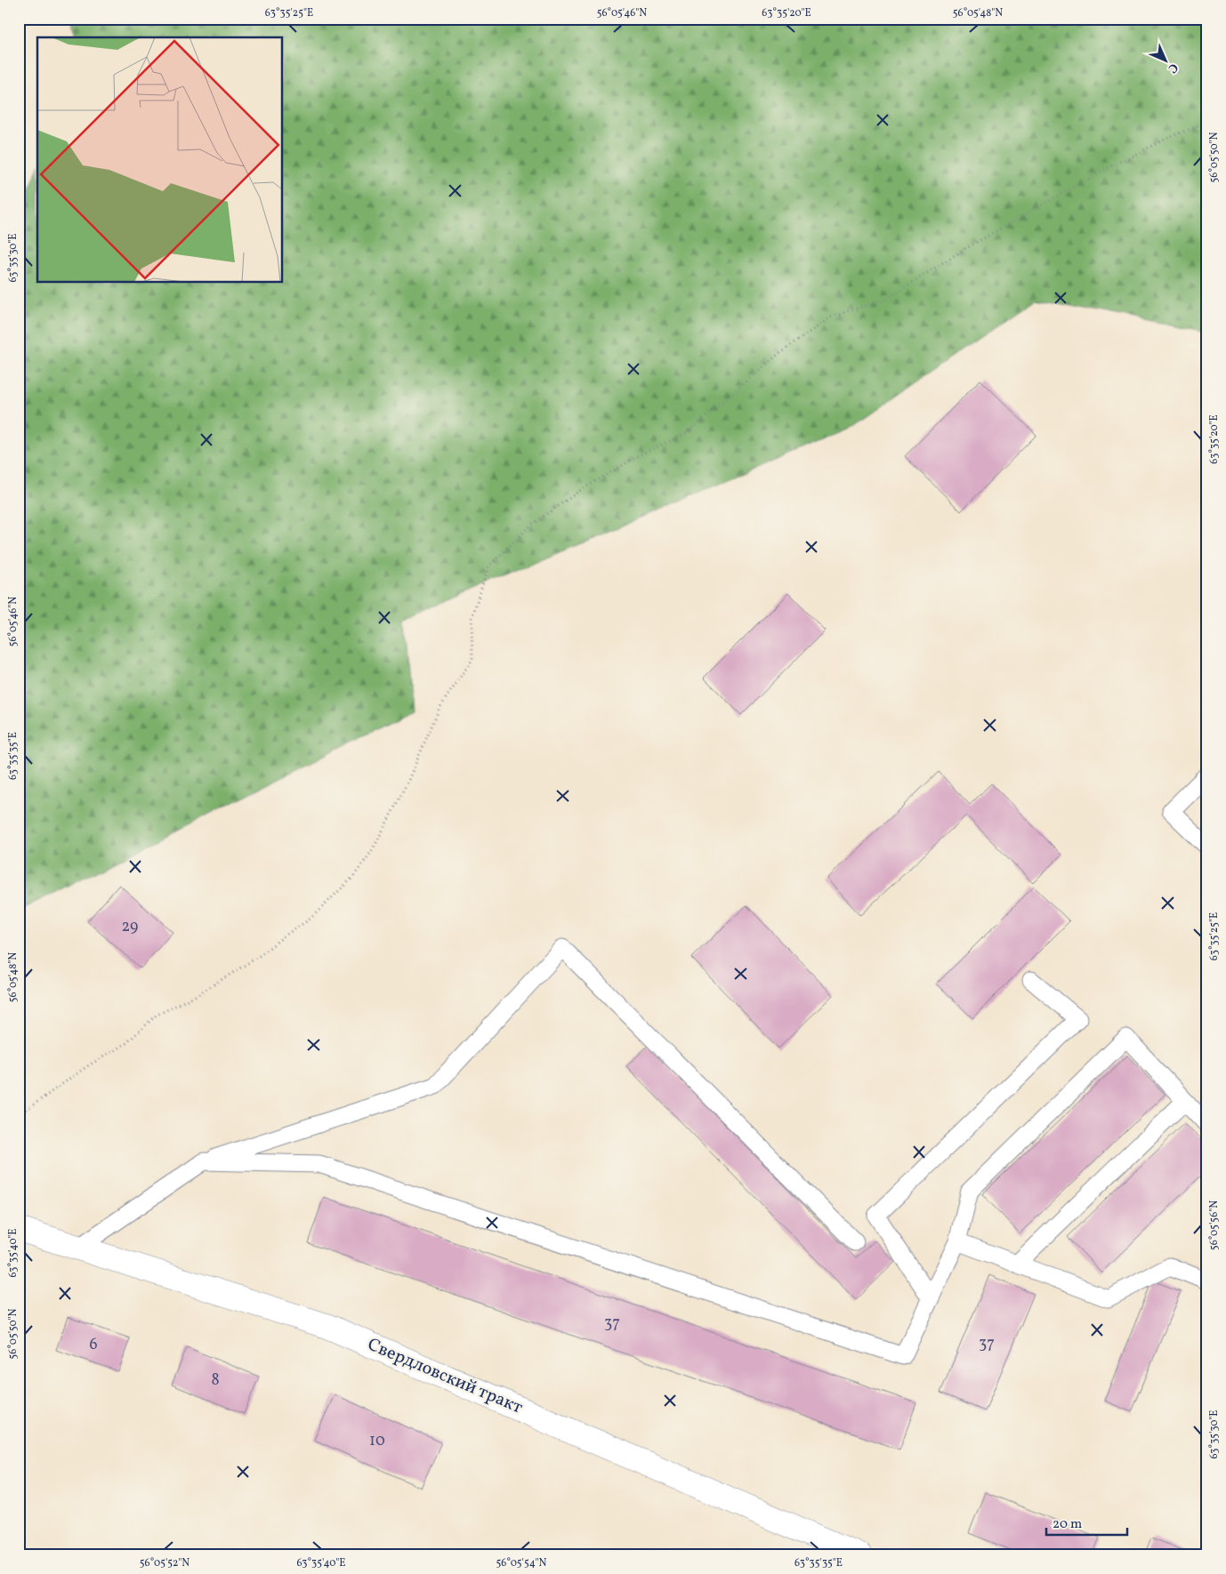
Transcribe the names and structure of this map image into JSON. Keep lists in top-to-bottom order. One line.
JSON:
{"streets":{"street":["Свердловский тракт"]},"house_numbers":["29","37","37","6","8","10"],"scale_bar":"20 m","north":"bottom right","coordinates":["63°35'25\"E","56°05'46\"N","63°35'20\"E","56°05'48\"N","56°05'50\"N","63°35'30\"E","63°35'35\"E","56°05'56\"N","63°35'40\"E","56°05'52\"N","56°05'54\"N"]}
